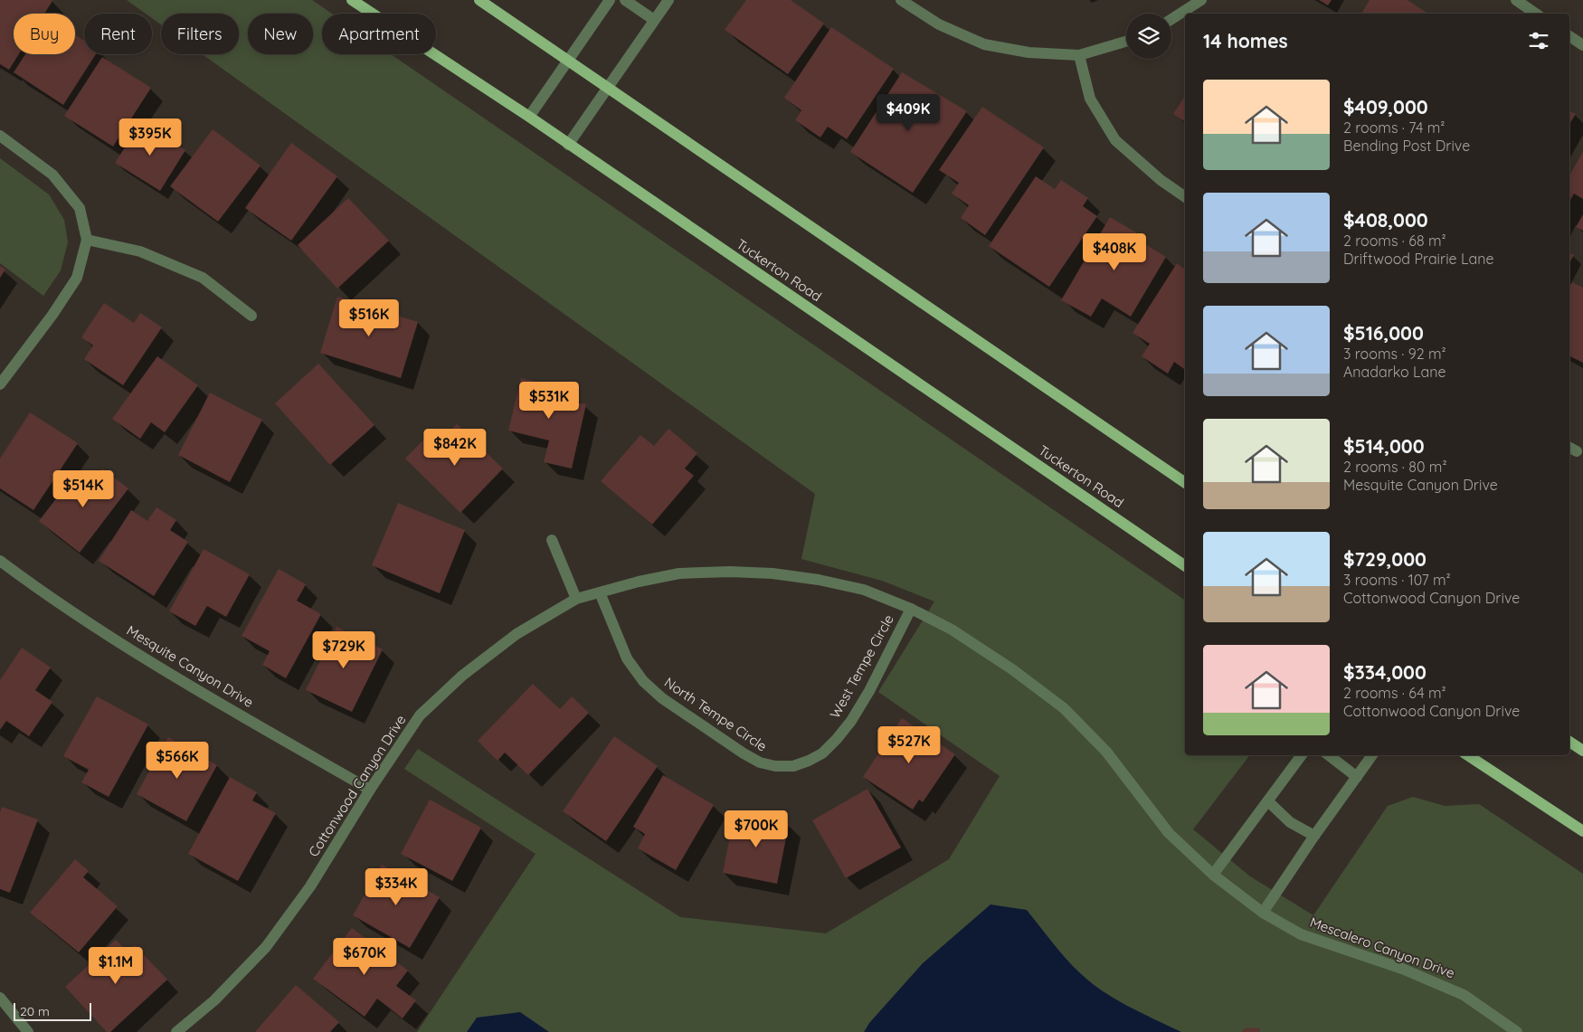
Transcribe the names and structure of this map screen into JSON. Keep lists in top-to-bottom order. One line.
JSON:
{"streets":{"main road":["Tuckerton Road"],"street":["Mesquite Canyon Drive","West Tempe Circle","North Tempe Circle","Cottonwood Canyon Drive","Mescalero Canyon Drive"]},"crossings":[["Mesquite Canyon Drive","Cottonwood Canyon Drive"],["West Tempe Circle","North Tempe Circle"],["West Tempe Circle","Cottonwood Canyon Drive"],["North Tempe Circle","Cottonwood Canyon Drive"],["Cottonwood Canyon Drive","Mescalero Canyon Drive"]],"scale_bar":"20 m","page":{"chip":["Buy","Rent","Filters","New","Apartment"],"heading":"14 homes","list":[{"name":"$409,000","note":"2 rooms · 74 m² · Bending Post Drive"},{"name":"$408,000","note":"2 rooms · 68 m² · Driftwood Prairie Lane"},{"name":"$516,000","note":"3 rooms · 92 m² · Anadarko Lane"},{"name":"$514,000","note":"2 rooms · 80 m² · Mesquite Canyon Drive"},{"name":"$729,000","note":"3 rooms · 107 m² · Cottonwood Canyon Drive"},{"name":"$334,000","note":"2 rooms · 64 m² · Cottonwood Canyon Drive"}],"price":["$409K","$395K","$408K","$516K","$531K","$842K","$514K","$729K","$527K","$566K","$700K","$334K","$670K","$1.1M"],"scale":"20 m"}}
